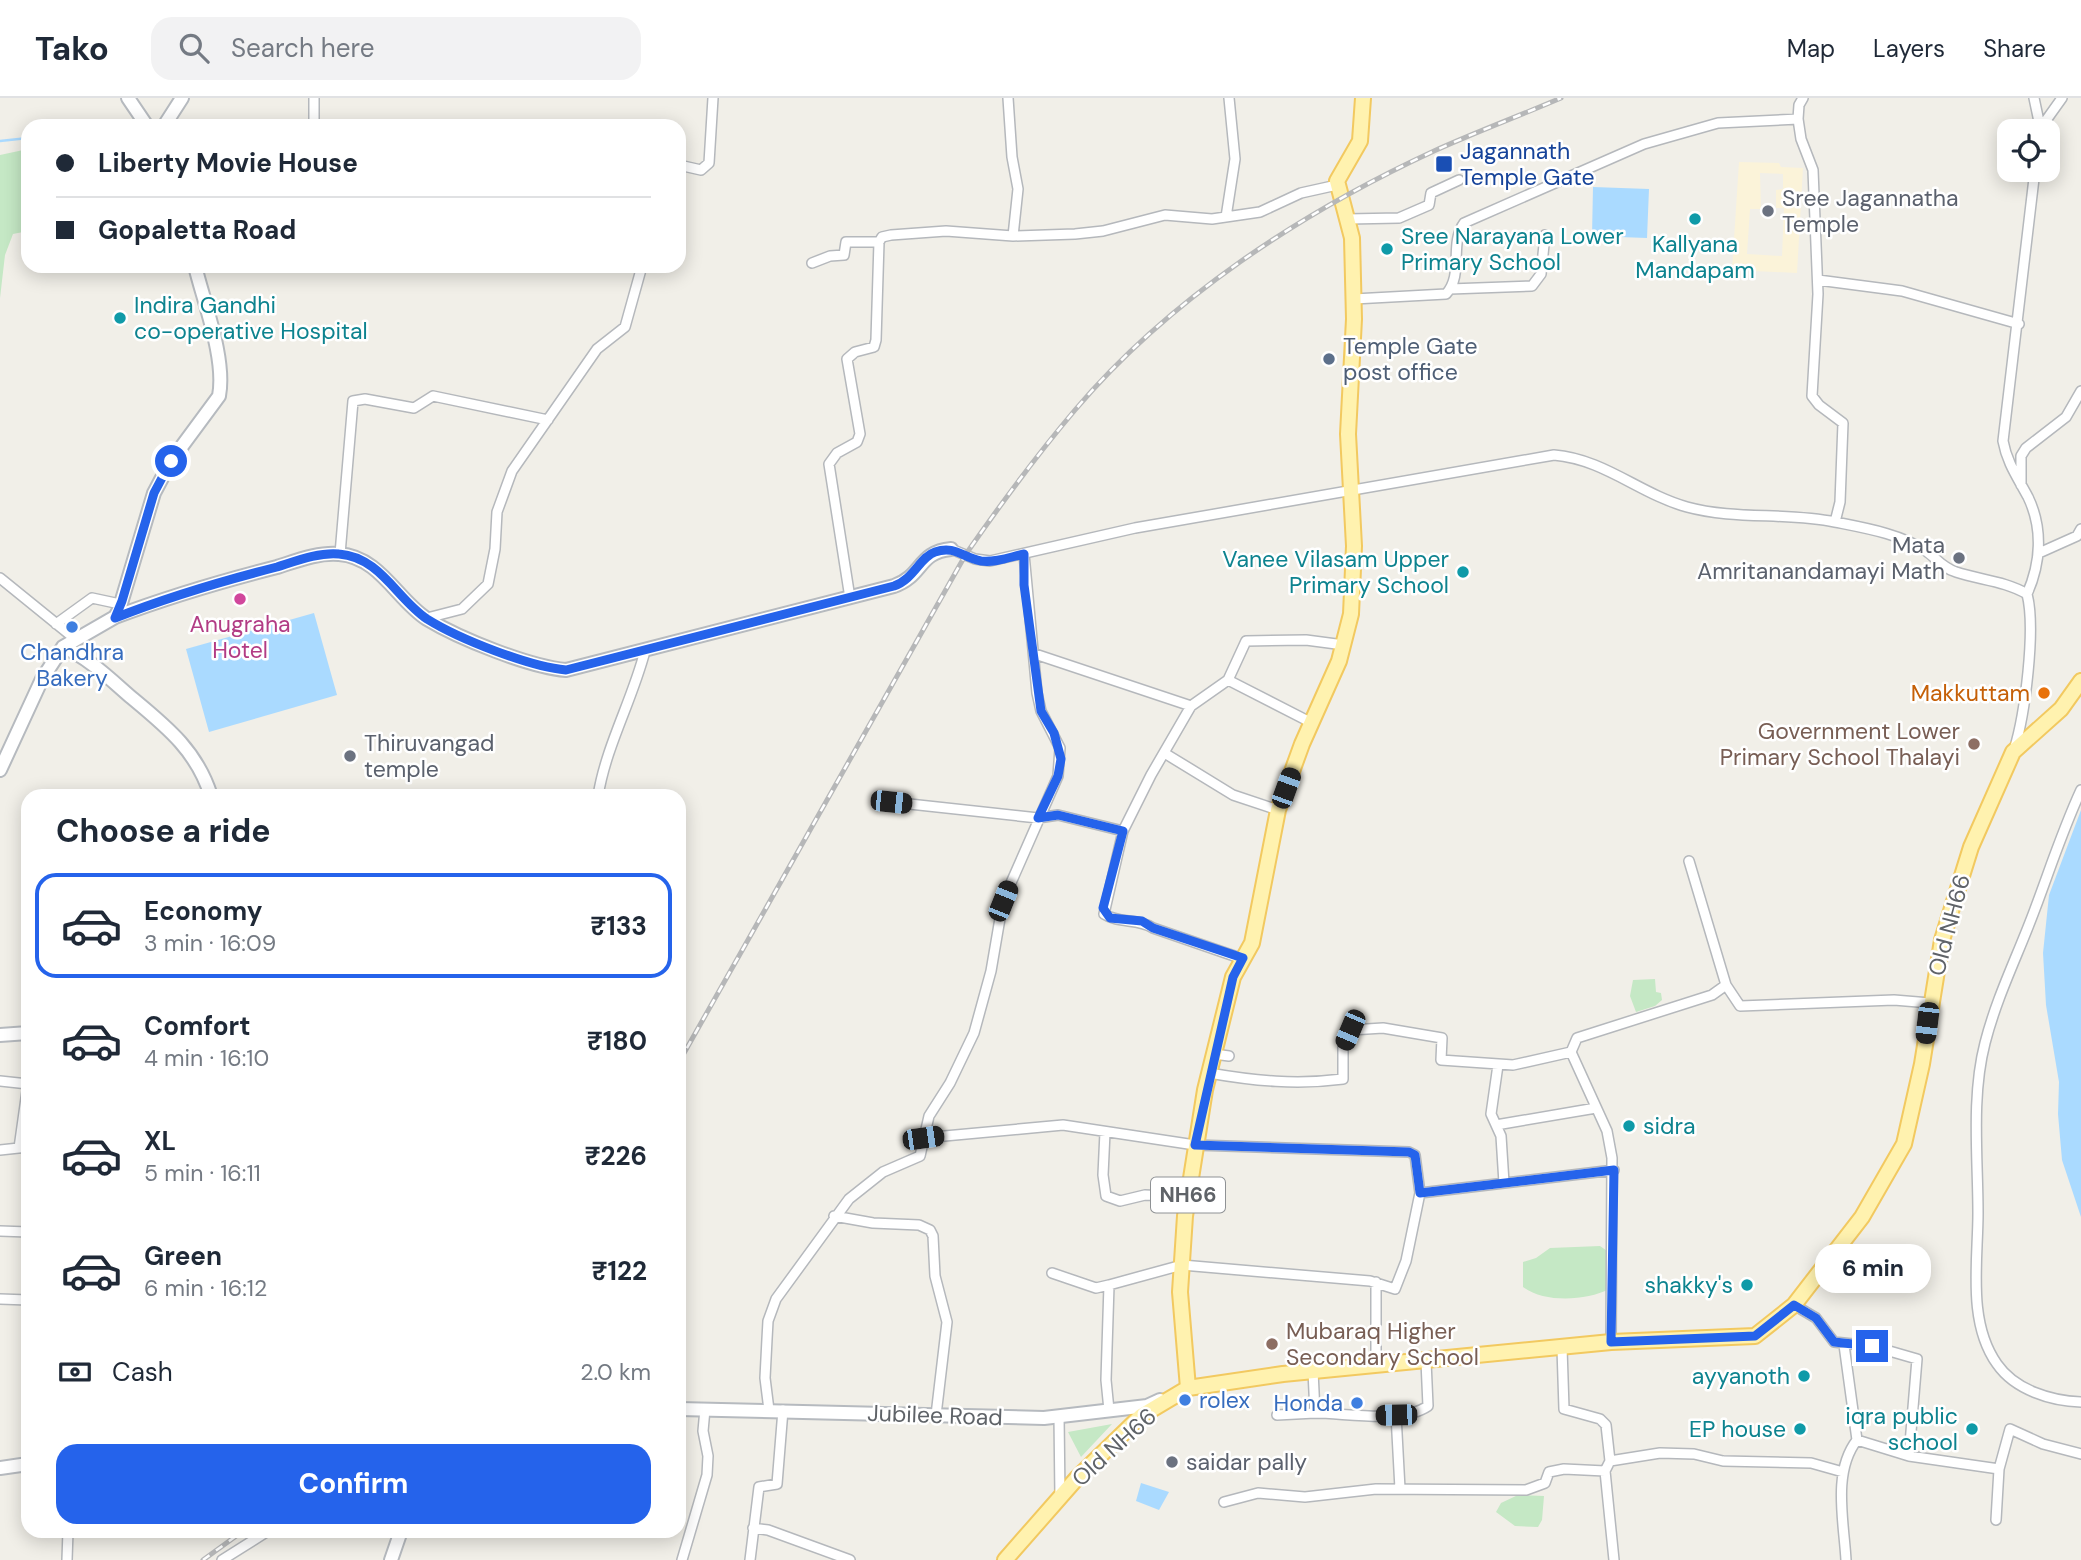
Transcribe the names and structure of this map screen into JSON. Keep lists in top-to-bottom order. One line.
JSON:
{"streets":{"main road":["Old NH66","NH66"],"street":["Jubilee Road"]},"crossings":[["Old NH66","NH66"],["Old NH66","Jubilee Road"],["NH66","Jubilee Road"]],"places":{"transit":["Jagannath Temple Gate"],"other":["Sree Jagannatha Temple","Kallyana Mandapam","Sree Narayana Lower Primary School","Indira Gandhi co-operative Hospital","Temple Gate post office","Mata Amritanandamayi Math","Vanee Vilasam Upper Primary School","Anugraha Hotel","Chandhra Bakery","Makkuttam","Government Lower Primary School Thalayi","Thiruvangad temple","sidra","shakky's","Mubaraq Higher Secondary School","ayyanoth","rolex","Honda","EP house","iqra public school","saidar pally"]},"page":{"header":"Tako","search":"Search here","nav":["Map","Layers","Share"],"banner":["Liberty Movie House","Gopaletta Road"],"heading":"Choose a ride","list":[{"name":"Economy","note":"3 min · 16:09","value":"₹133"},{"name":"Comfort","note":"4 min · 16:10","value":"₹180"},{"name":"XL","note":"5 min · 16:11","value":"₹226"},{"name":"Green","note":"6 min · 16:12","value":"₹122"}],"bubble":"6 min","pay":["Cash","2.0 km"],"buttons":"Confirm"}}
